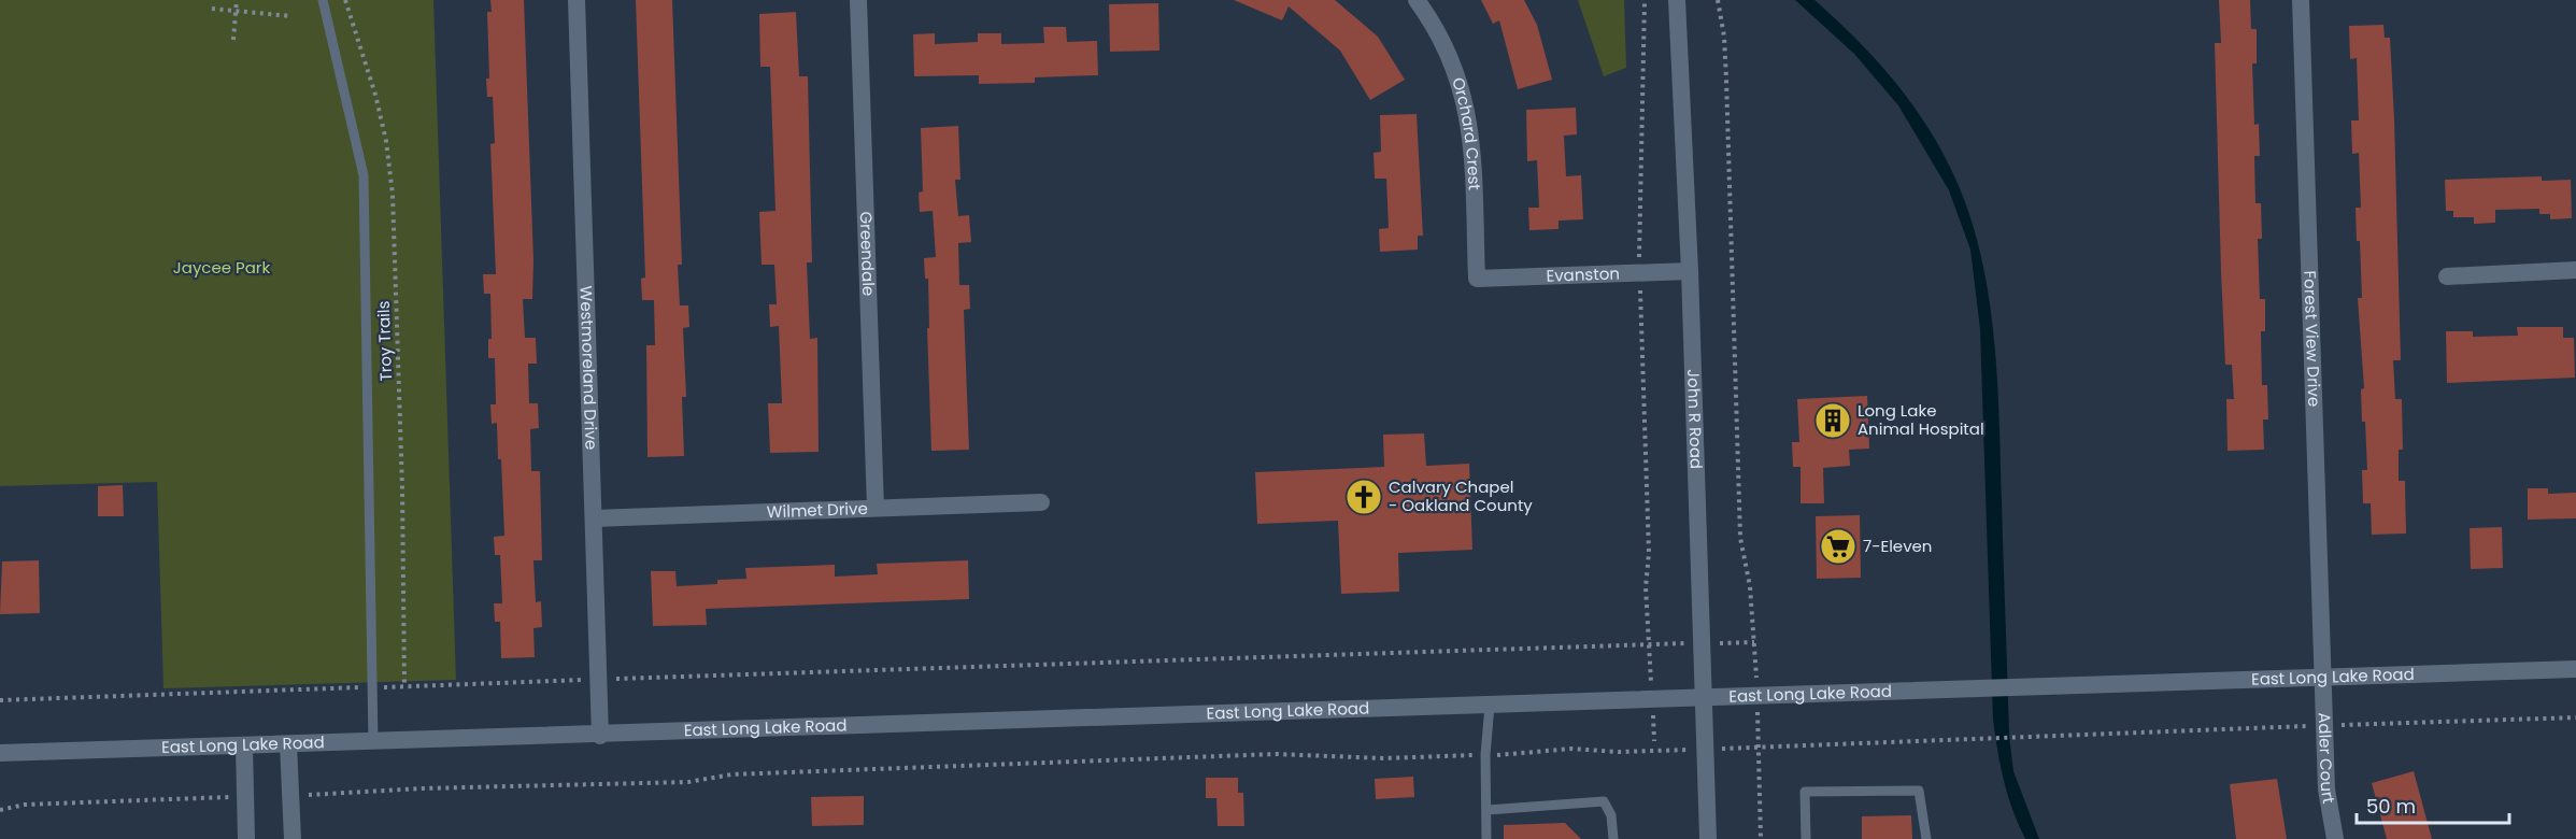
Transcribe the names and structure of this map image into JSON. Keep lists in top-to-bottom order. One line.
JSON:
{"streets":{"main road":["Orchard Crest","Greendale","Evanston","Forest View Drive","Westmoreland Drive","John R Road","Wilmet Drive","East Long Lake Road","Adler Court"],"path":["Troy Trails"]},"crossings":[["Orchard Crest","Evanston"],["Greendale","Wilmet Drive"],["Evanston","John R Road"],["Forest View Drive","East Long Lake Road"],["Forest View Drive","Adler Court"],["Westmoreland Drive","Wilmet Drive"],["Westmoreland Drive","East Long Lake Road"],["John R Road","East Long Lake Road"],["East Long Lake Road","Adler Court"]],"parks":["Jaycee Park"],"places":{"building":["Long Lake Animal Hospital"],"church":["Calvary Chapel - Oakland County"],"supermarket":["7-Eleven"]},"scale_bar":"50 m"}
